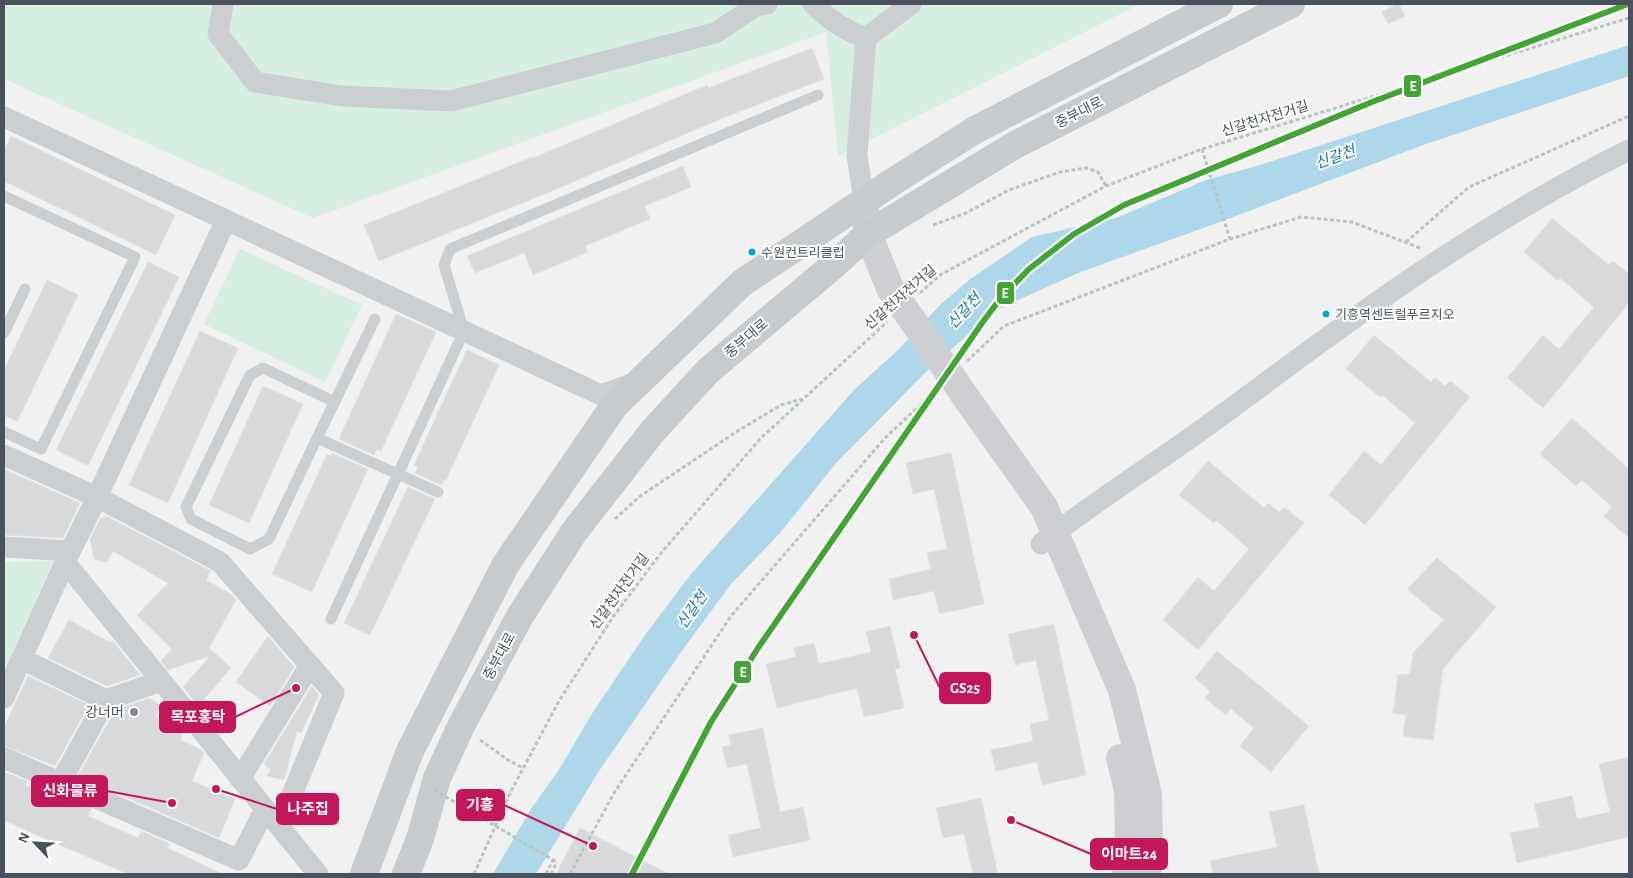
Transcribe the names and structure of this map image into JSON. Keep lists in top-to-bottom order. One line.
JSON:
{"streets":{"main road":["중부대로"],"path":["신갈천자전거길"]},"water":["신갈천"],"places":["수원컨트리클럽","기흥역센트럴푸르지오","GS25","목포홍탁","강너머","나주집","신화물류","이마트24","기흥"],"lines":["transit line E"],"north":"top left"}
